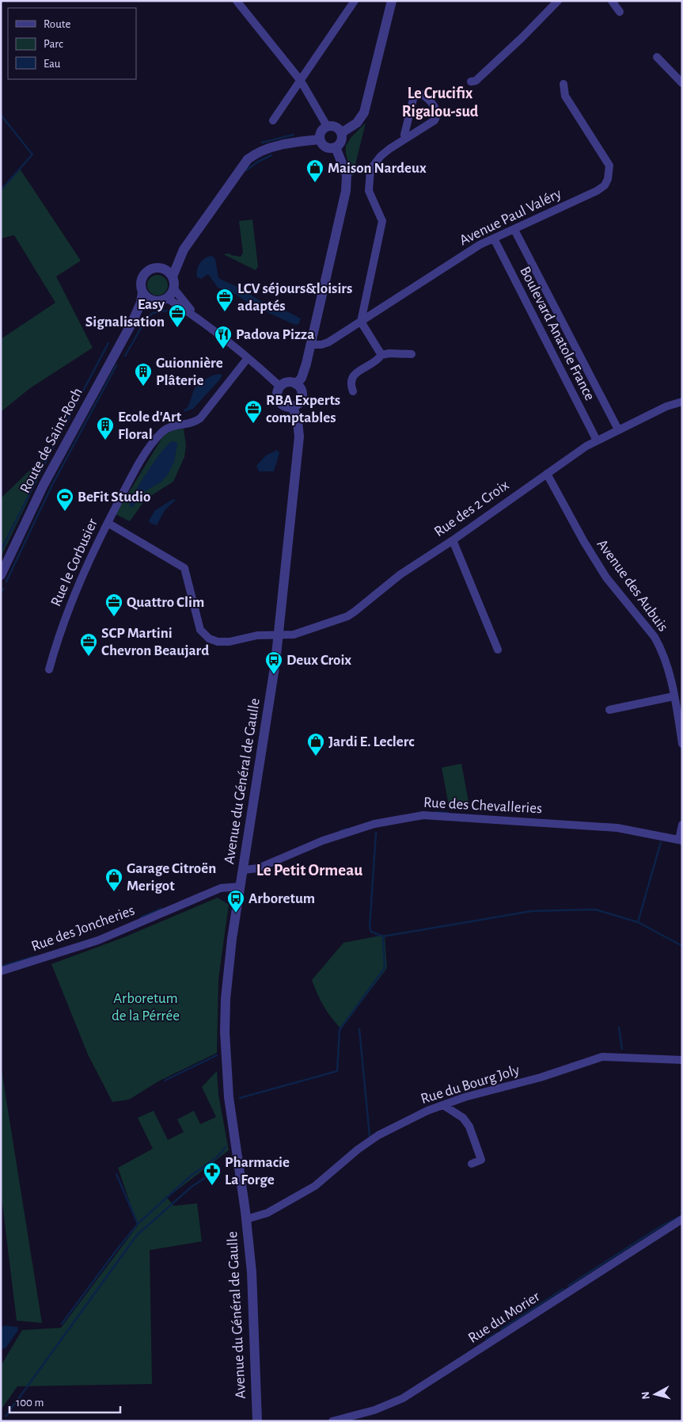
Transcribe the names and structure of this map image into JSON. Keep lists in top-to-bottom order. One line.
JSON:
{"streets":{"street":["Avenue Paul Valéry","Boulevard Anatole France","Route de Saint-Roch","Rue des 2 Croix","Rue le Corbusier","Avenue des Aubuis","Avenue du Général de Gaulle","Rue des Chevalleries","Rue des Joncheries","Rue du Bourg Joly","Rue du Morier"]},"crossings":[["Avenue Paul Valéry","Boulevard Anatole France"],["Boulevard Anatole France","Rue des 2 Croix"],["Rue des 2 Croix","Rue le Corbusier"],["Rue des 2 Croix","Avenue des Aubuis"],["Rue des 2 Croix","Avenue du Général de Gaulle"],["Avenue du Général de Gaulle","Rue des Chevalleries"],["Avenue du Général de Gaulle","Rue des Joncheries"],["Avenue du Général de Gaulle","Rue du Bourg Joly"]],"districts":["Le Crucifix Rigalou-sud","Le Petit Ormeau"],"parks":["Arboretum de la Pérrée"],"places":{"shop":["Maison Nardeux","Jardi E. Leclerc","Garage Citroën Merigot"],"office":["LCV séjours&loisirs adaptés","Easy Signalisation","RBA Experts comptables","Quattro Clim","SCP Martini Chevron Beaujard"],"restaurant":["Padova Pizza"],"building":["Guionnière Plâterie","Ecole d'Art Floral"],"sports":["BeFit Studio"],"bus stop":["Deux Croix","Arboretum"],"pharmacy":["Pharmacie La Forge"]},"legend":["Route","Parc","Eau"],"scale_bar":"100 m","north":"left"}
